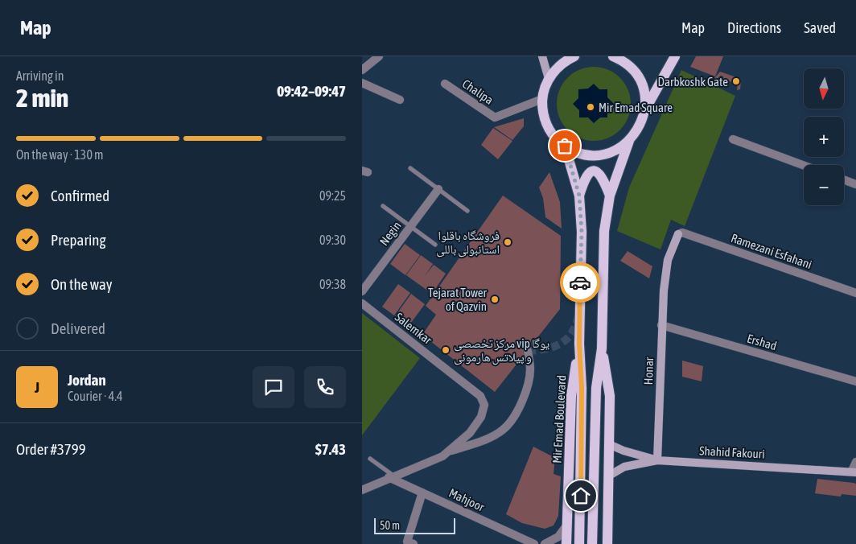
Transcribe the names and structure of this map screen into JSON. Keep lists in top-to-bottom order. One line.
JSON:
{"streets":{"main road":["Mir Emad Boulevard"],"street":["Chalipa","Negin","Ramezani Esfahani","Salemkar","Ershad","Honar","Shahid Fakouri","Mahjoor"]},"crossings":[["Ramezani Esfahani","Honar"],["Ershad","Honar"],["Honar","Shahid Fakouri"]],"places":["Darbkoshk Gate","Mir Emad Square","فروشگاه باقلوا استانبولی باللی","Tejarat Tower of Qazvin","مرکز تخصصی vip یوگا و پیلاتس هارمونی"],"scale_bar":"50 m","north":"bottom","page":{"header":"Map","nav":["Map","Directions","Saved"],"heading":["2 min","Arriving in","09:42–09:47"],"panel":["Jordan","Courier · 4.4","Order #3799","$7.43"],"map_buttons":["+","−"],"bar":"On the way · 130 m","list":[["Confirmed","09:25"],["Preparing","09:30"],["On the way","09:38"],"Delivered"],"round":"J","scale":"50 m"}}
